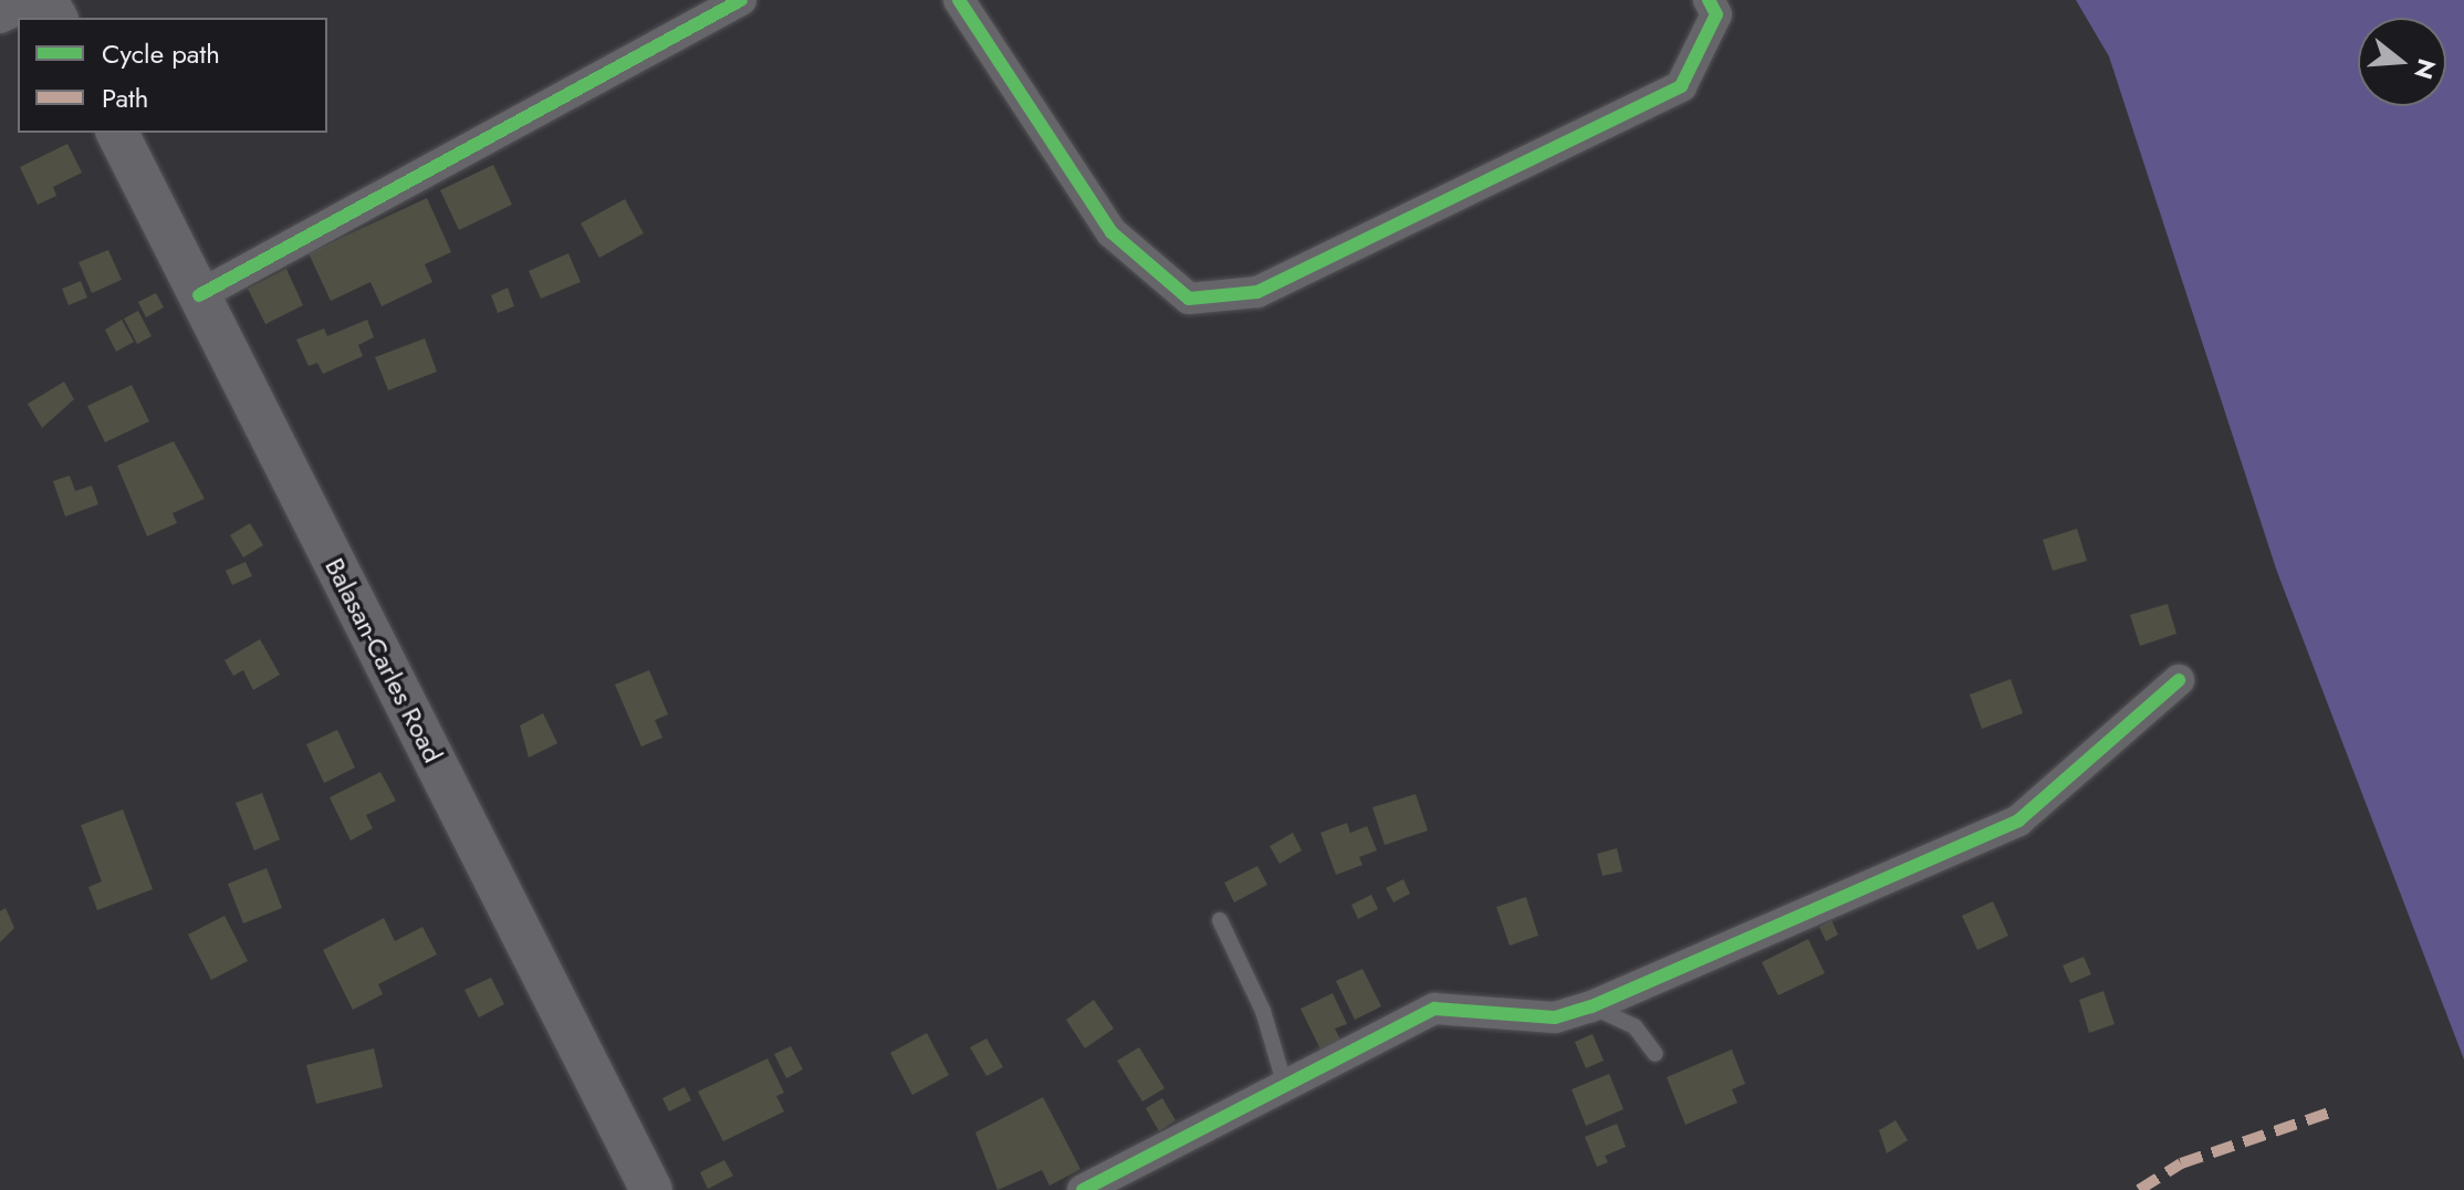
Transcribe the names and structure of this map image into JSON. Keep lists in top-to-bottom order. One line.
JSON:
{"streets":{"main road":["Balasan-Carles Road"]},"legend":["Cycle path","Path"],"north":"right"}
